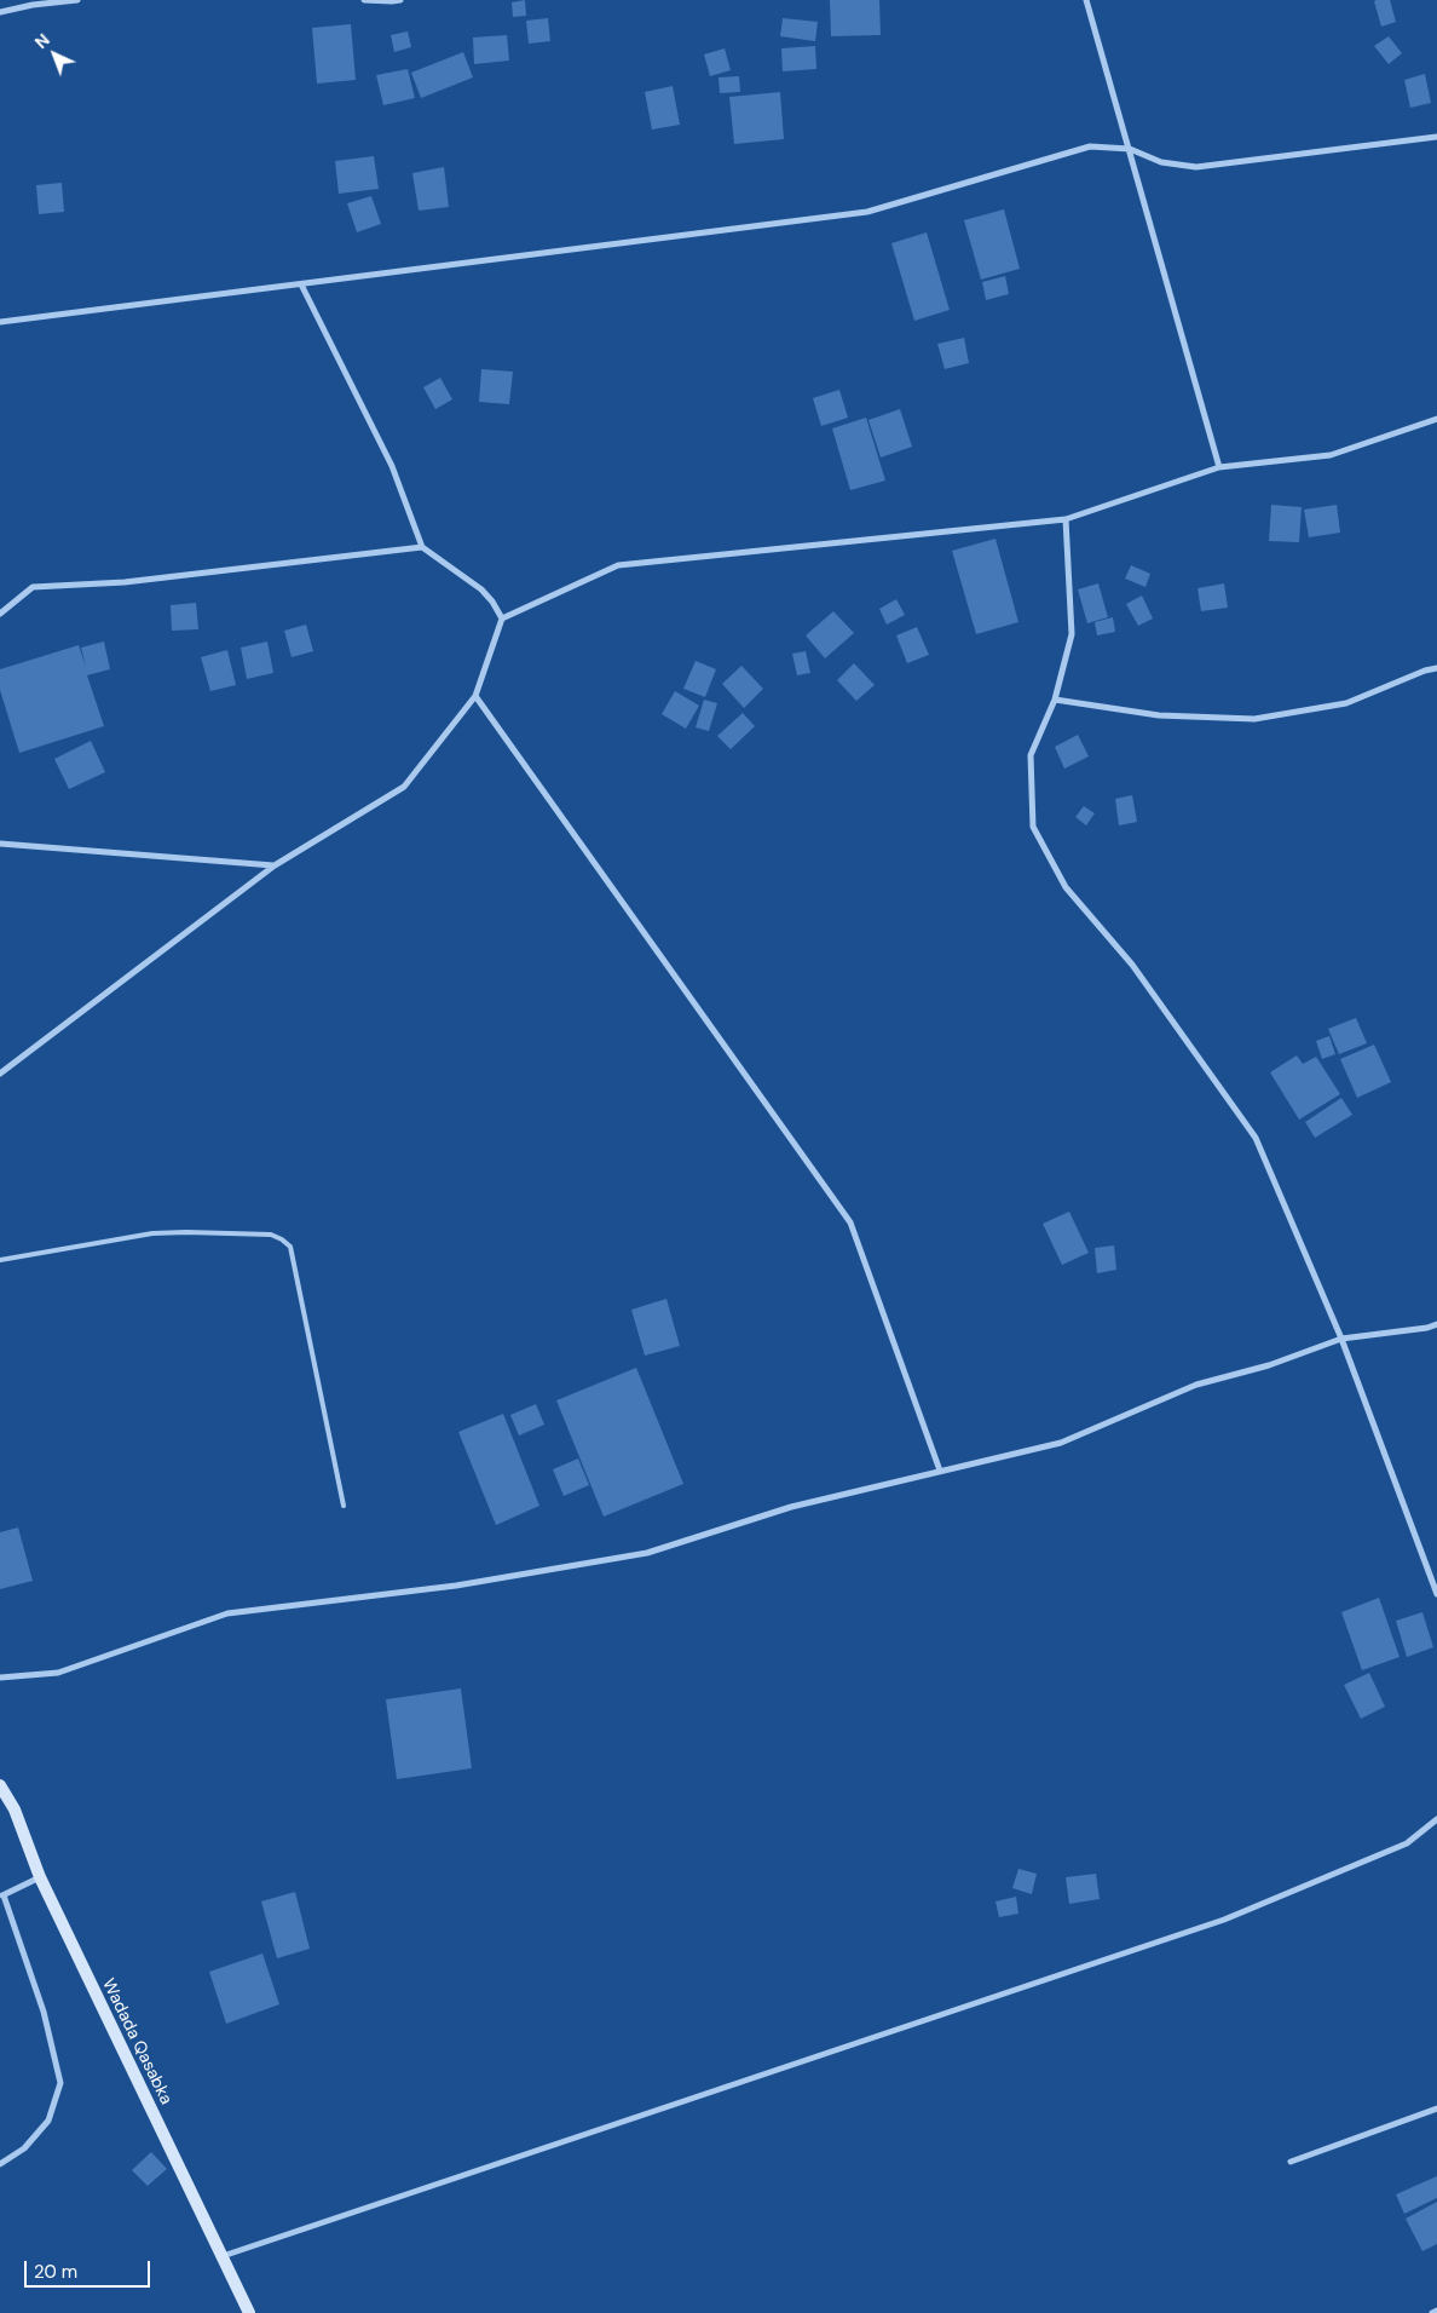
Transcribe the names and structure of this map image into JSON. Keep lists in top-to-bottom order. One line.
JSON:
{"streets":{"street":["Wadada Qasabka"]},"scale_bar":"20 m","north":"top left"}
